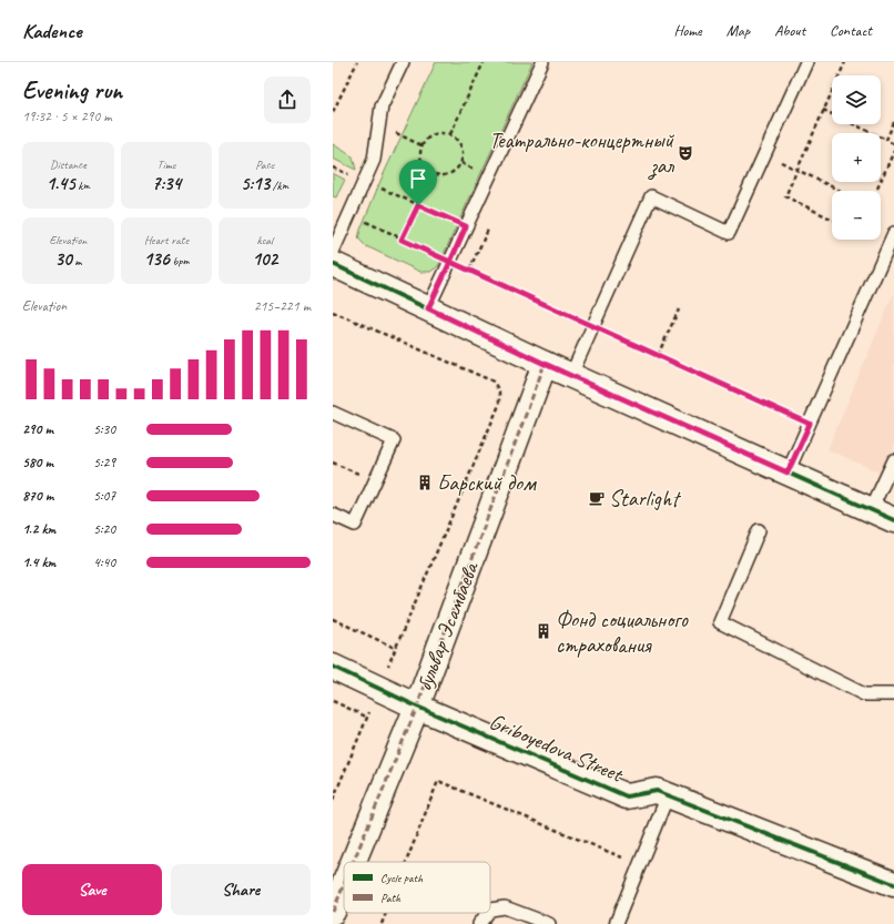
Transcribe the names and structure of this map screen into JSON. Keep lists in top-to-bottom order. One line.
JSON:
{"streets":{"street":["бульвар Эсамбаева","Griboyedova Street"]},"crossings":[["бульвар Эсамбаева","Griboyedova Street"]],"places":{"theatre":["Театрально-концертный зал"],"building":["Барский дом","Фонд социального страхования"],"cafe":["Starlight"]},"legend":["Cycle path","Path"],"page":{"header":"Kadence","nav":["Home","Map","About","Contact"],"heading":["Evening run","19:32 · 5 × 290 m"],"map_buttons":["+","−"],"stats":[["Distance","1.45 km"],["Time","7:34"],["Pace","5:13 /km"],["Elevation","30 m"],["Heart rate","136 bpm"],["kcal","102"]],"chart":["Elevation","215–221 m"],"list":[{"name":"290 m","note":"5:30"},{"name":"580 m","note":"5:29"},{"name":"870 m","note":"5:07"},{"name":"1.2 km","note":"5:20"},{"name":"1.4 km","note":"4:40"}],"buttons":["Save","Share"]}}
